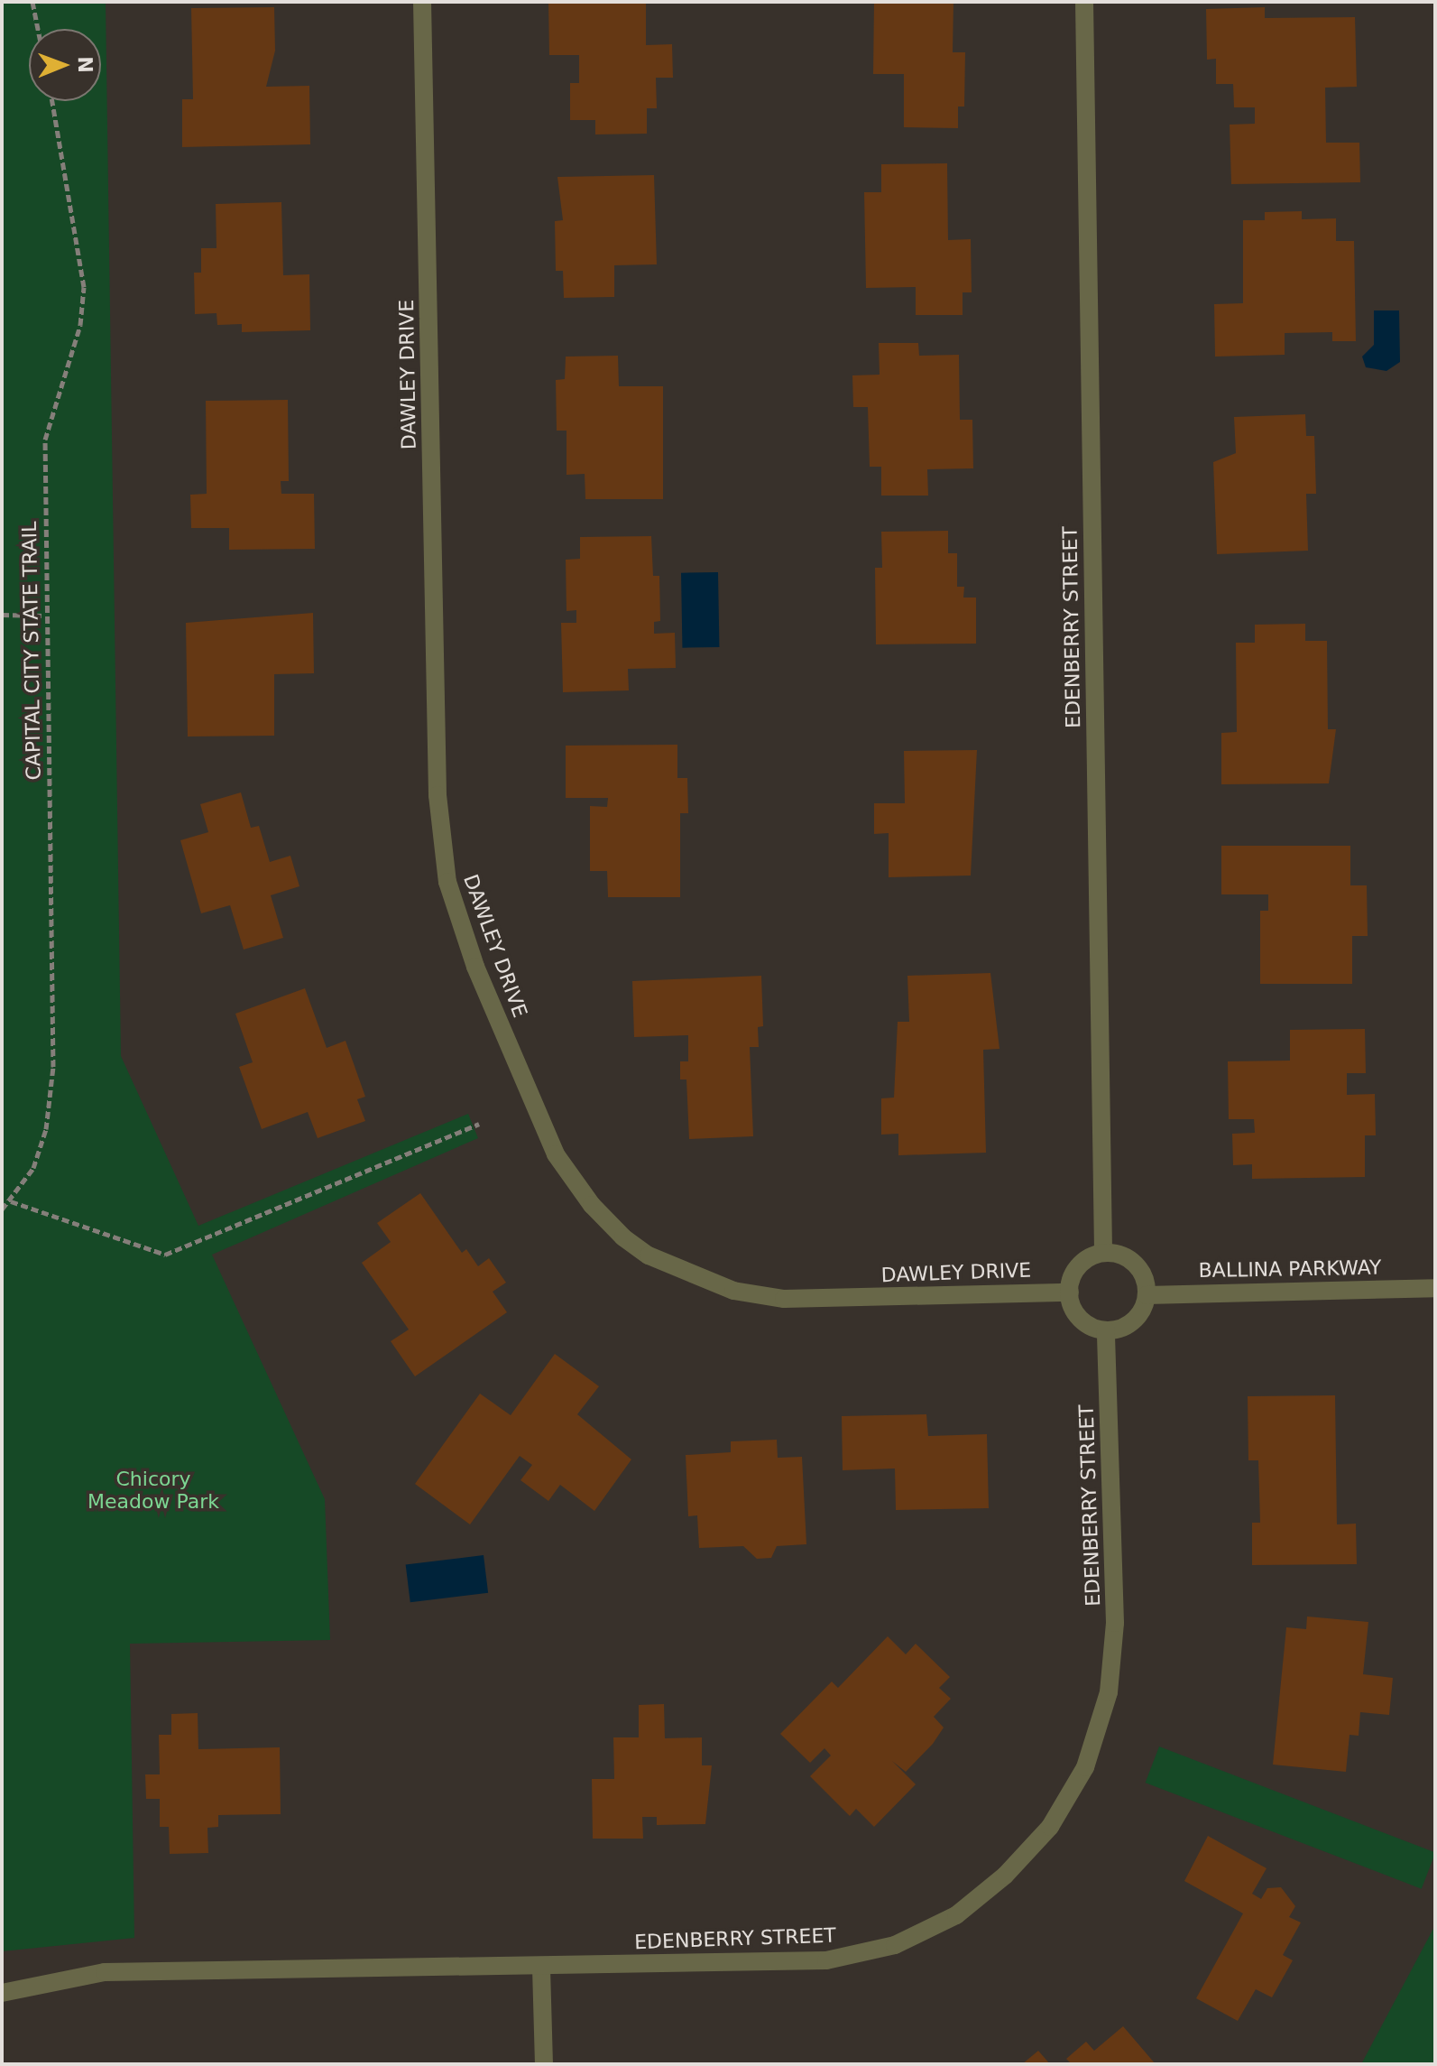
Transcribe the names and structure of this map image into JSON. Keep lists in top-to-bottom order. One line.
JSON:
{"streets":{"street":["DAWLEY DRIVE","EDENBERRY STREET","BALLINA PARKWAY"],"path":["CAPITAL CITY STATE TRAIL"]},"crossings":[["DAWLEY DRIVE","EDENBERRY STREET"],["DAWLEY DRIVE","BALLINA PARKWAY"],["EDENBERRY STREET","BALLINA PARKWAY"]],"parks":["Chicory Meadow Park"],"north":"right"}
